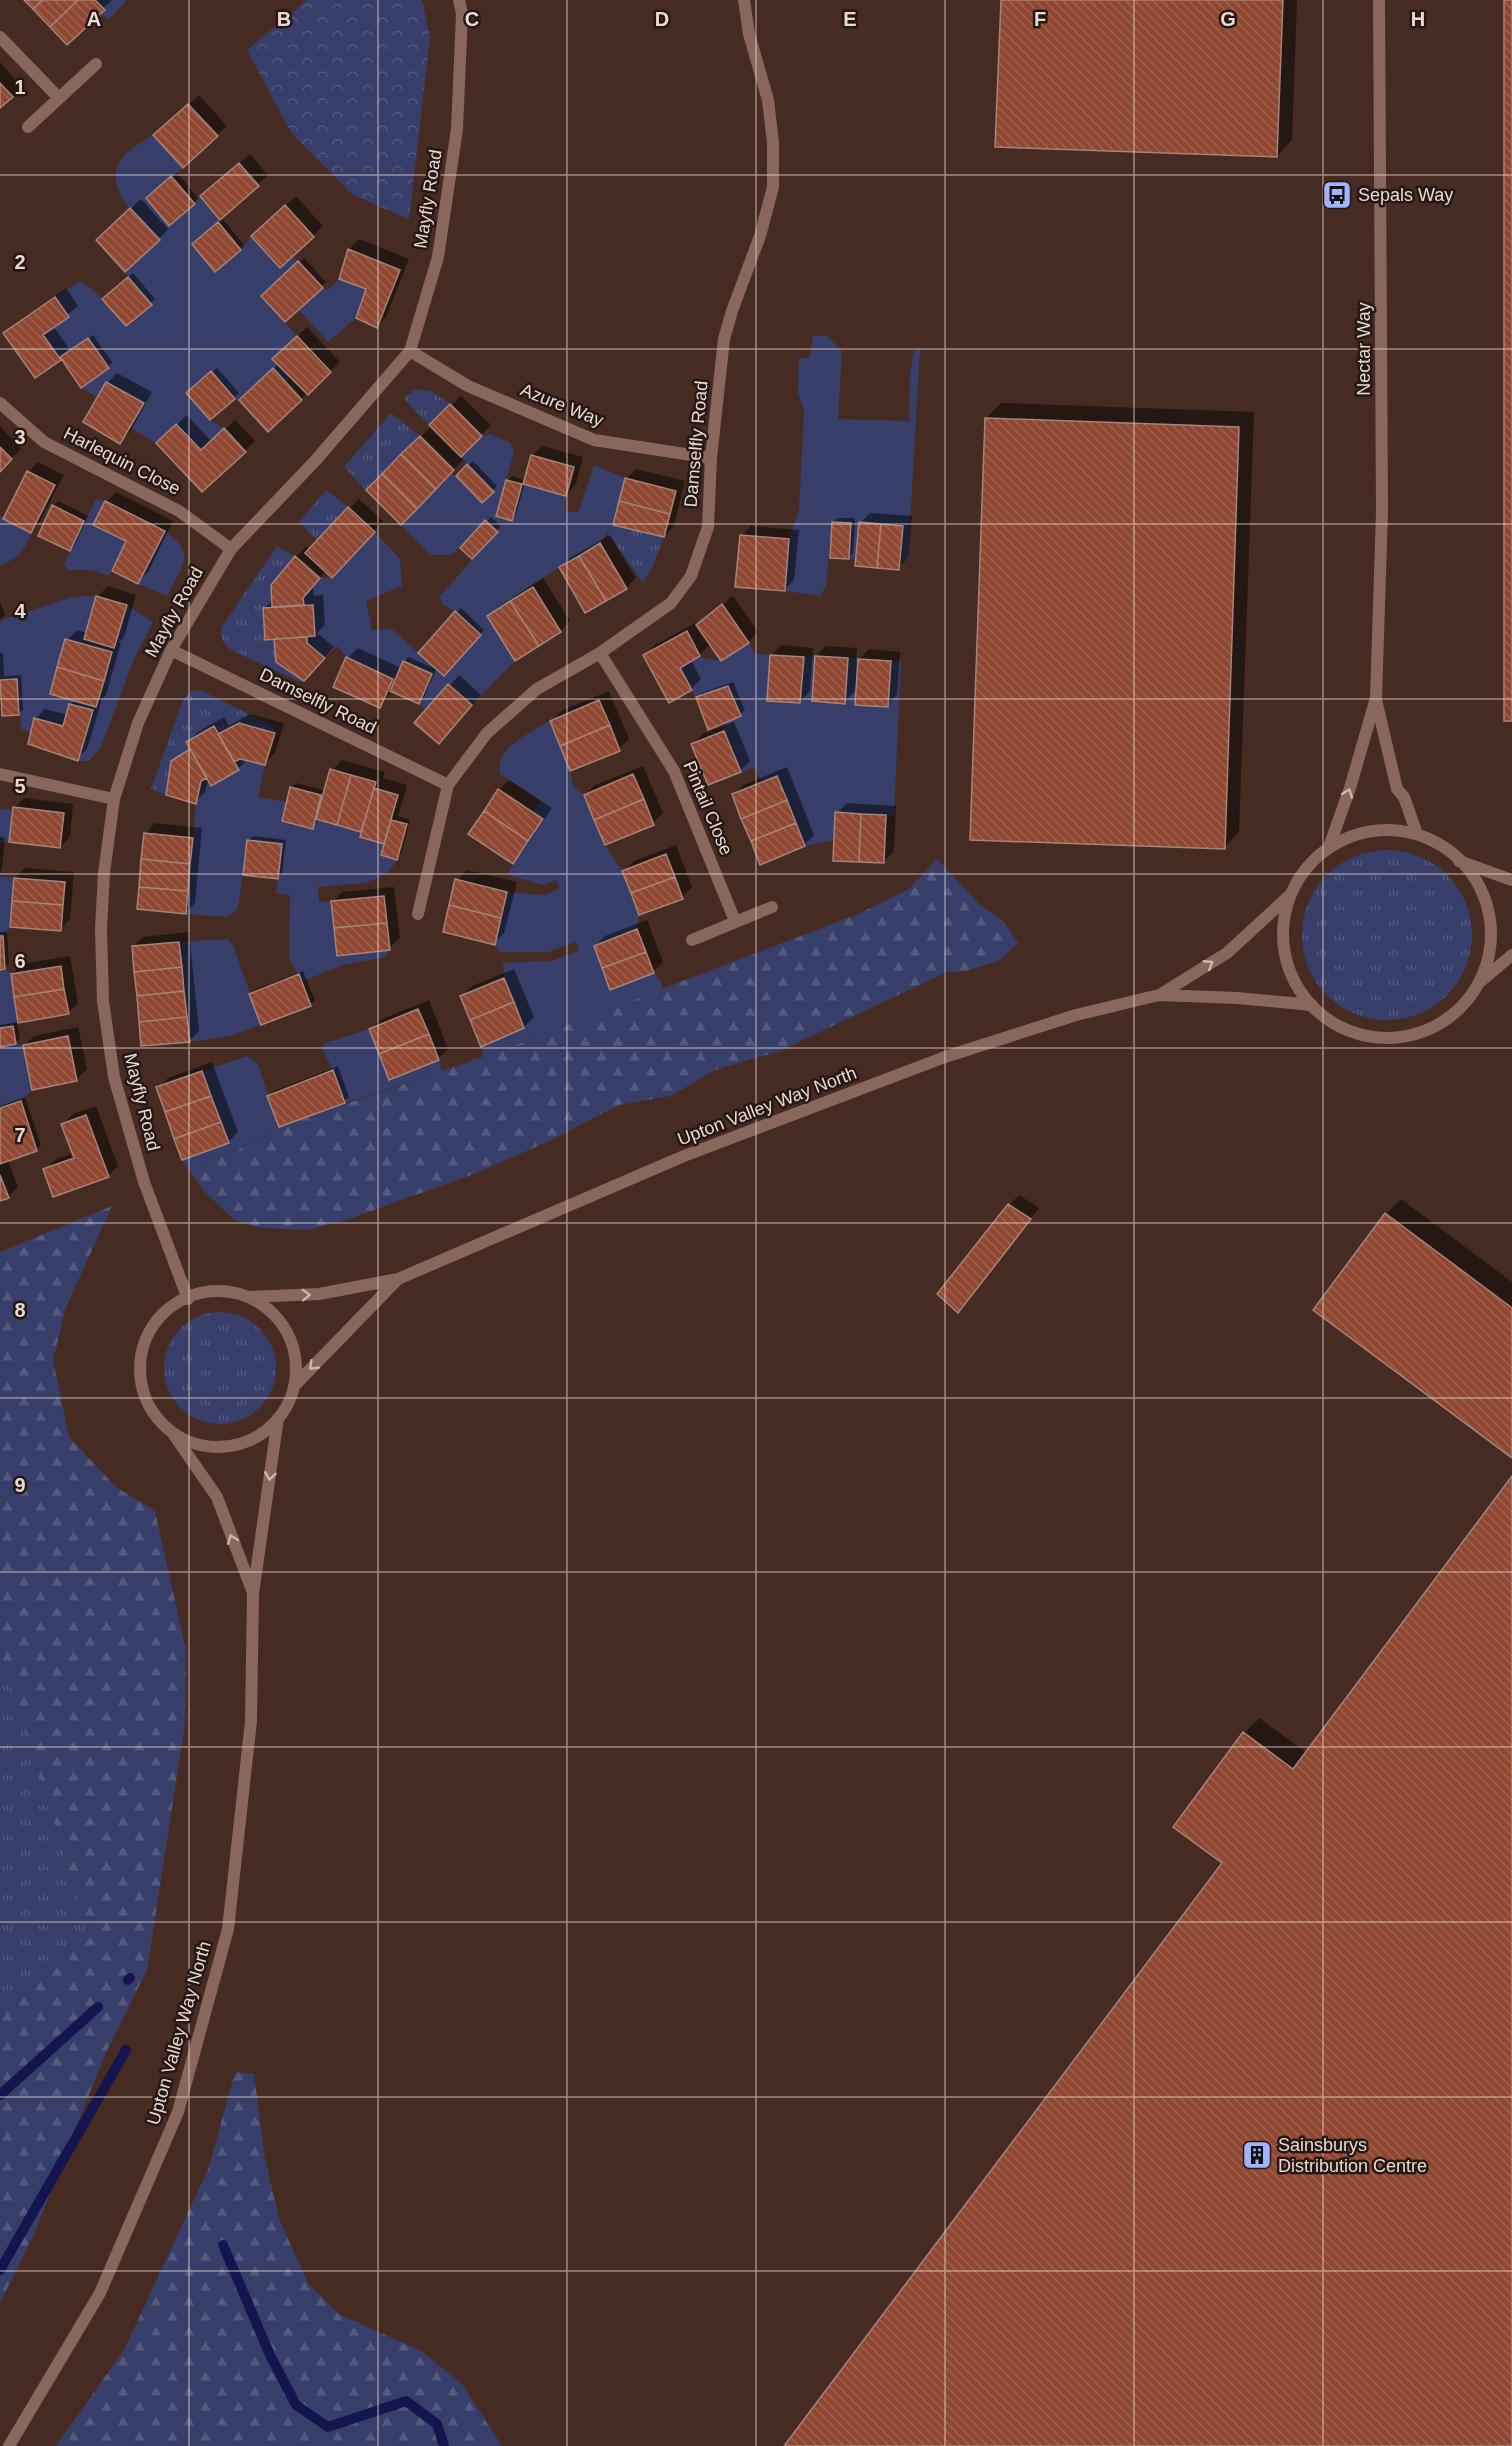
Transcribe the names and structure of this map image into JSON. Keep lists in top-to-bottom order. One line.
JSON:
{"streets":{"street":["Mayfly Road","Nectar Way","Azure Way","Damselfly Road","Harlequin Close","Pintail Close","Upton Valley Way North"]},"crossings":[["Mayfly Road","Azure Way"],["Mayfly Road","Damselfly Road"],["Mayfly Road","Harlequin Close"],["Mayfly Road","Upton Valley Way North"],["Nectar Way","Upton Valley Way North"],["Azure Way","Damselfly Road"],["Damselfly Road","Pintail Close"]],"places":{"bus stop":["Sepals Way"],"building":["Sainsburys Distribution Centre"]},"grid":{"columns":["A","B","C","D","E","F","G","H"],"rows":["1","2","3","4","5","6","7","8","9"]}}
